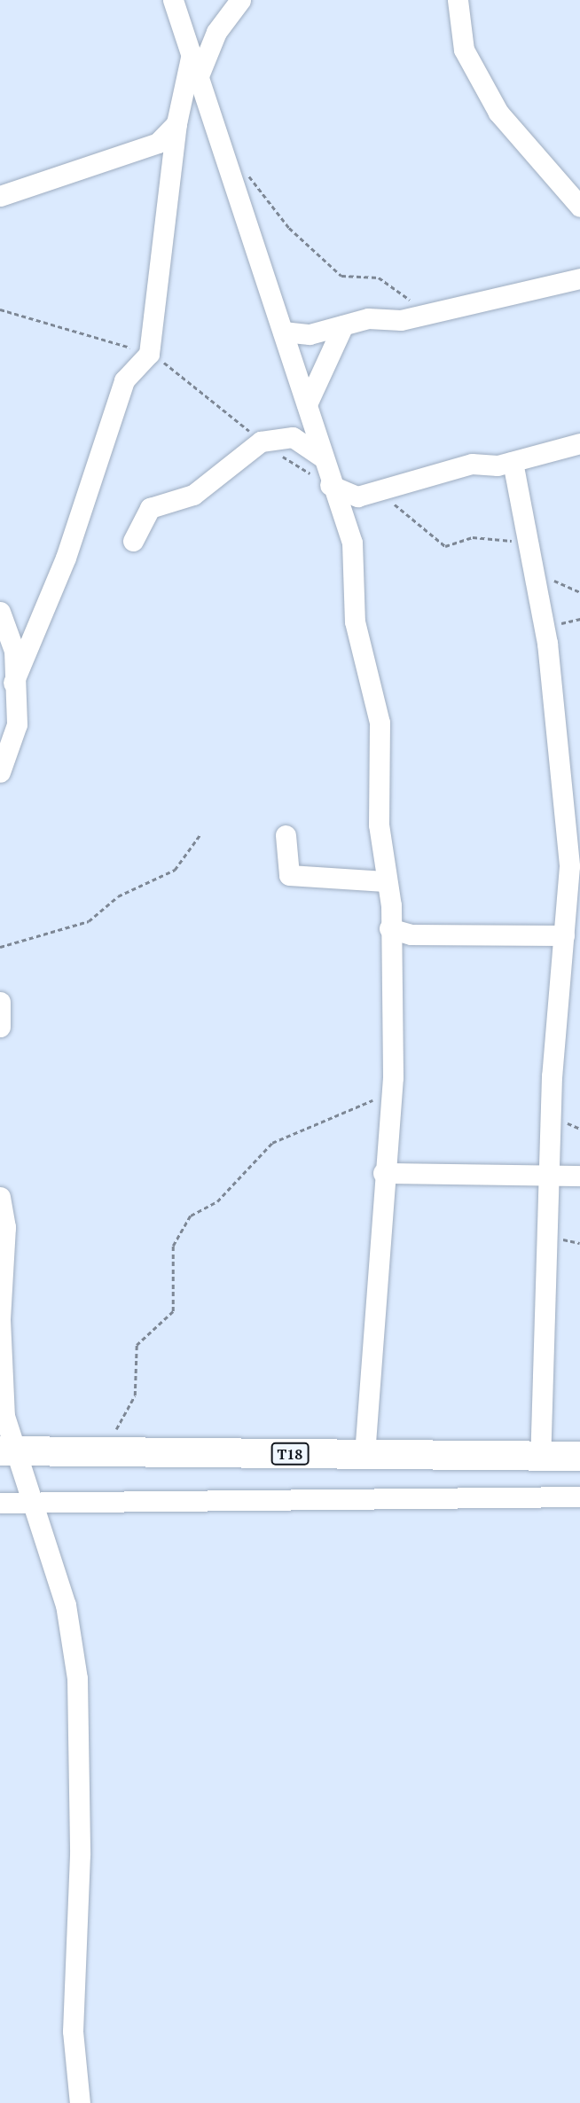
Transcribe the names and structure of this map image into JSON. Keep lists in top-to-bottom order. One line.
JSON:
{"streets":{"highway":["T18"]}}
